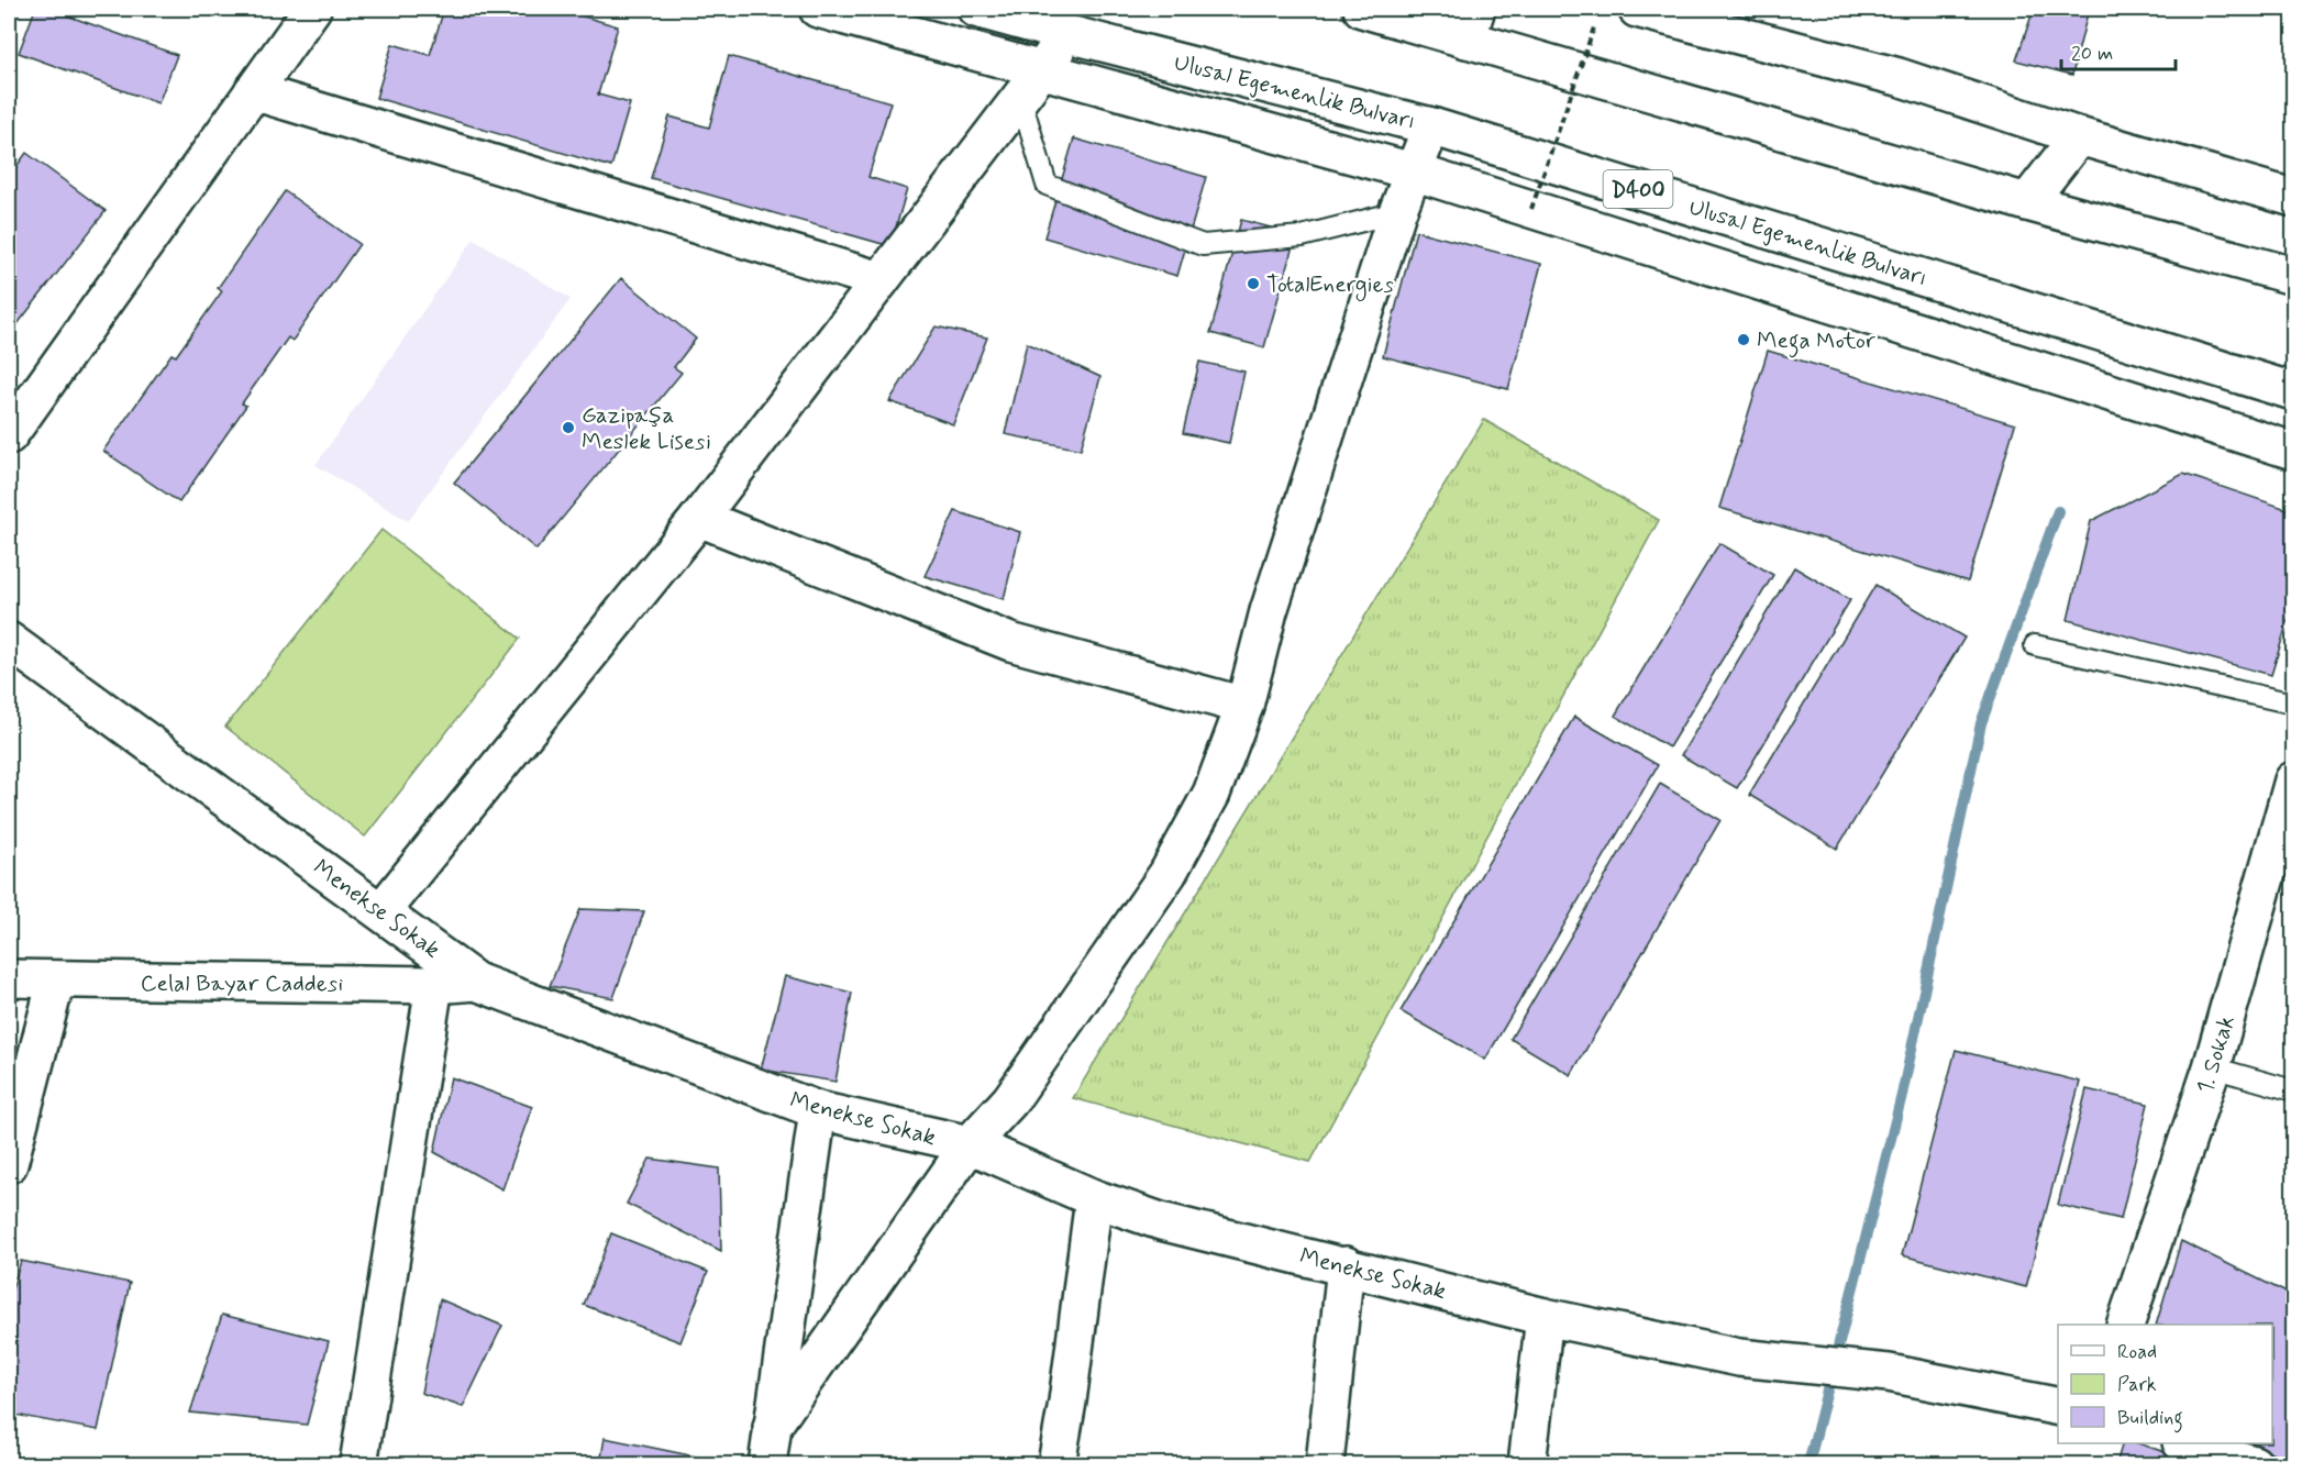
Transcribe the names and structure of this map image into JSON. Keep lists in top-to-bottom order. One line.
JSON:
{"streets":{"main road":["Ulusal Egemenlik Bulvarı","D400","Menekse Sokak","Celal Bayar Caddesi","1. Sokak"]},"crossings":[["Menekse Sokak","Celal Bayar Caddesi"]],"places":["TotalEnergies","Mega Motor","Gazipaşa Meslek Lisesi"],"legend":["Road","Park","Building"],"scale_bar":"20 m"}
